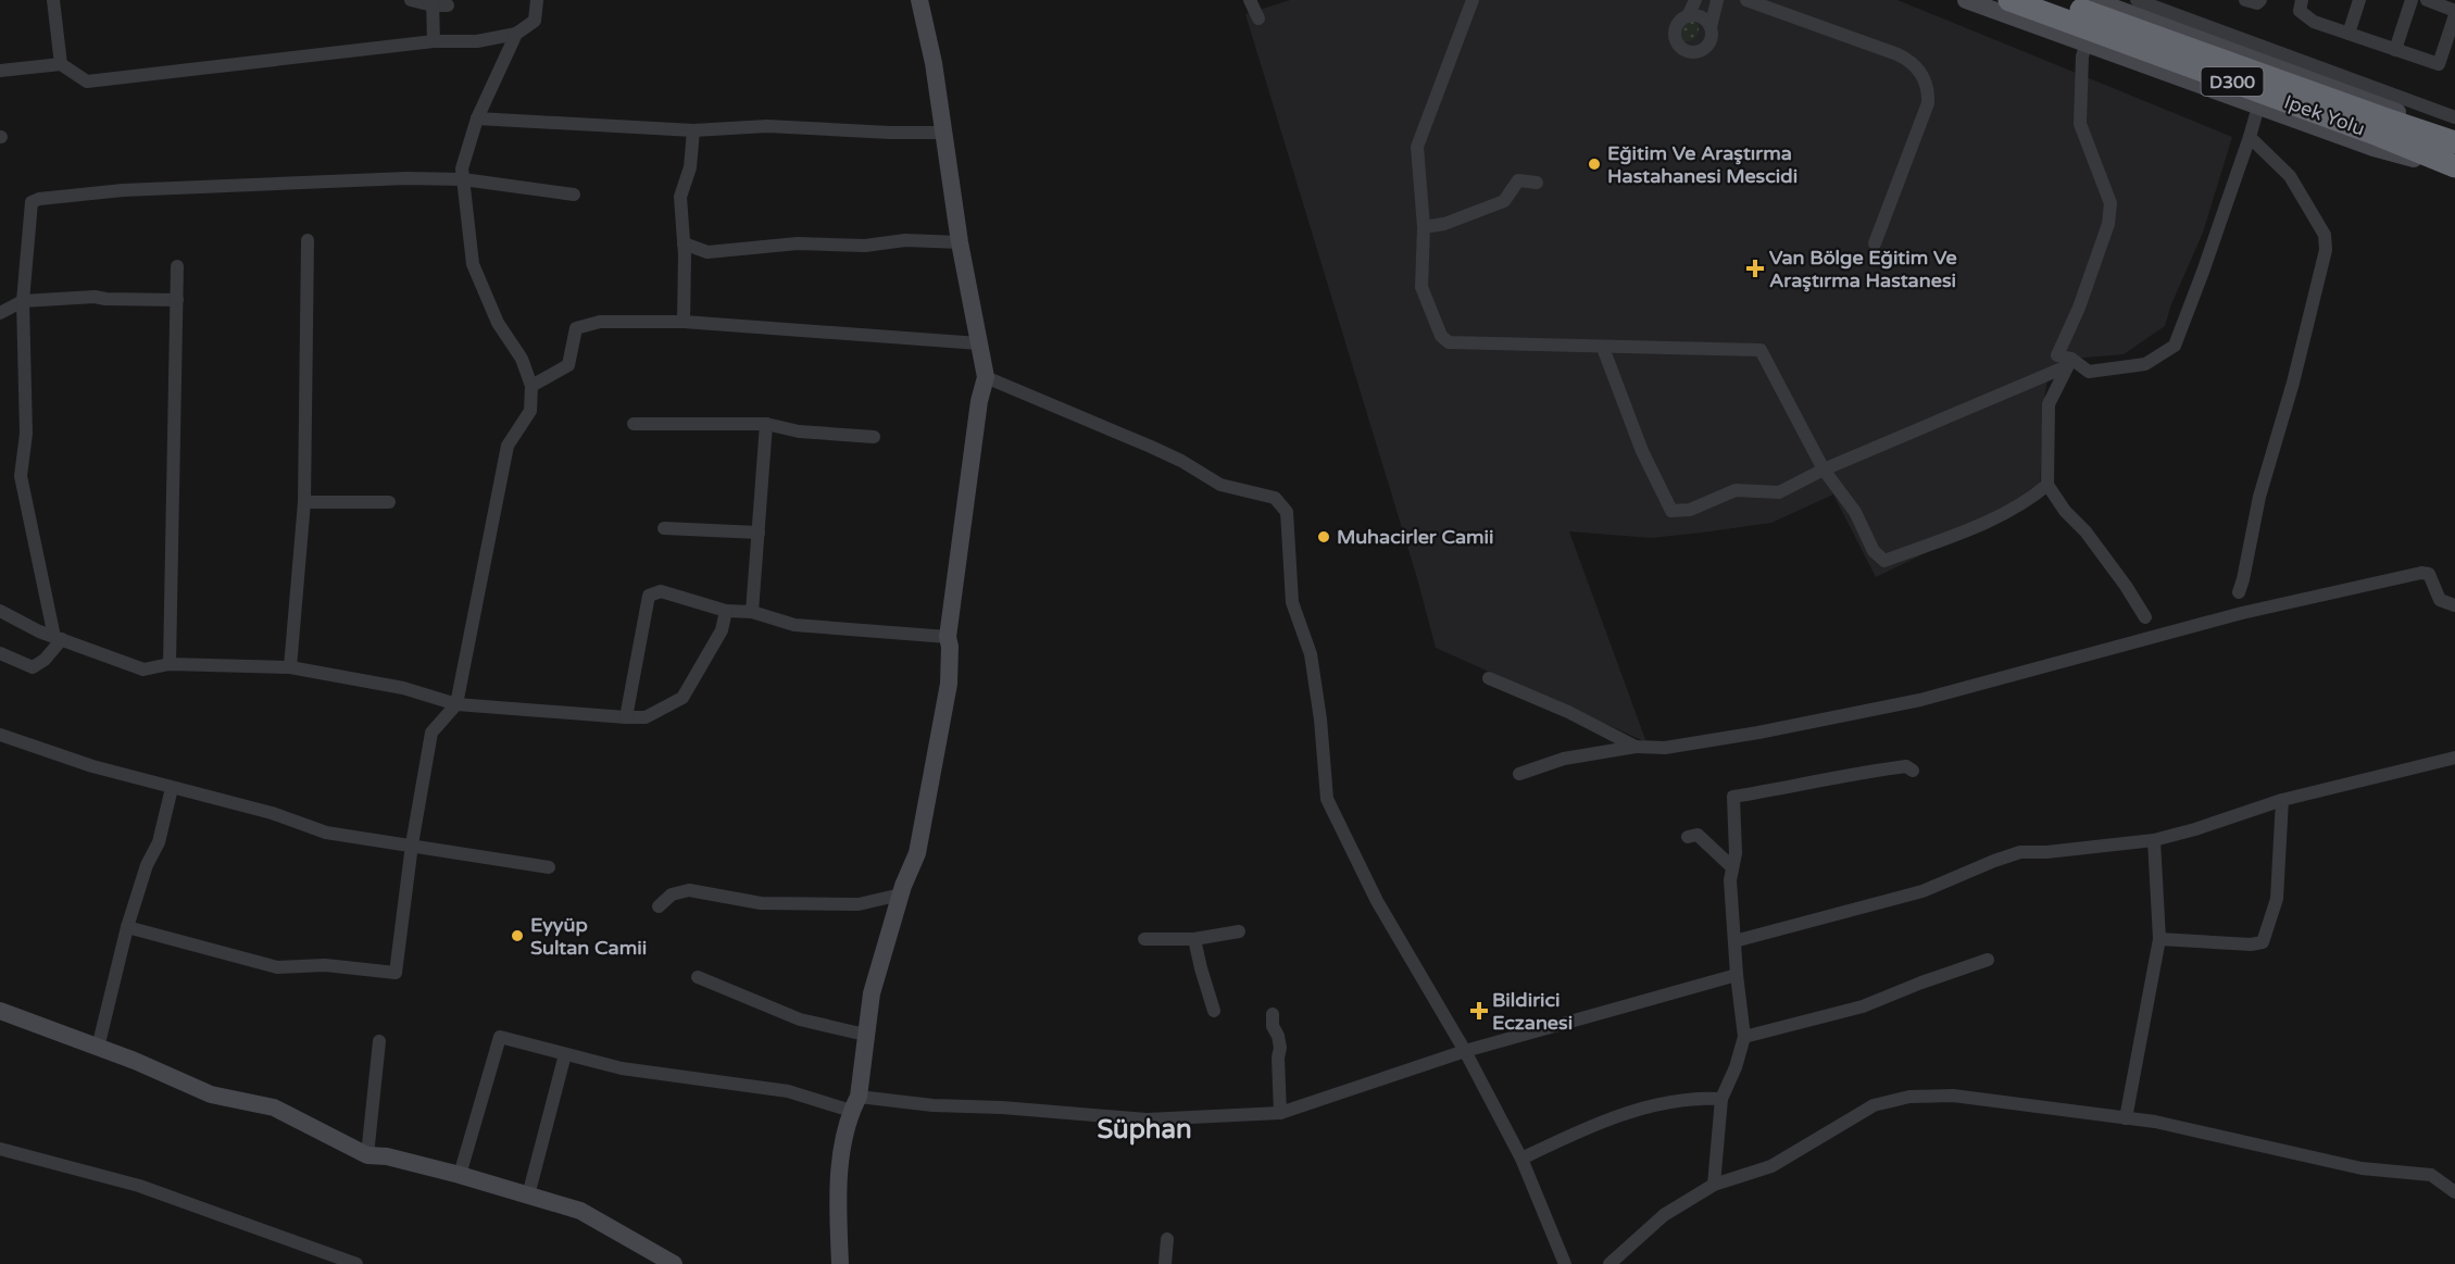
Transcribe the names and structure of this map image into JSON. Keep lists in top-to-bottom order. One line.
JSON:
{"streets":{"highway":["D300","Ipek Yolu"]},"districts":["Süphan"],"places":{"other":["Eğitim Ve Araştırma Hastahanesi Mescidi","Muhacirler Camii","Eyyüp Sultan Camii"],"health":["Van Bölge Eğitim Ve Araştırma Hastanesi","Bildirici Eczanesi"]}}
